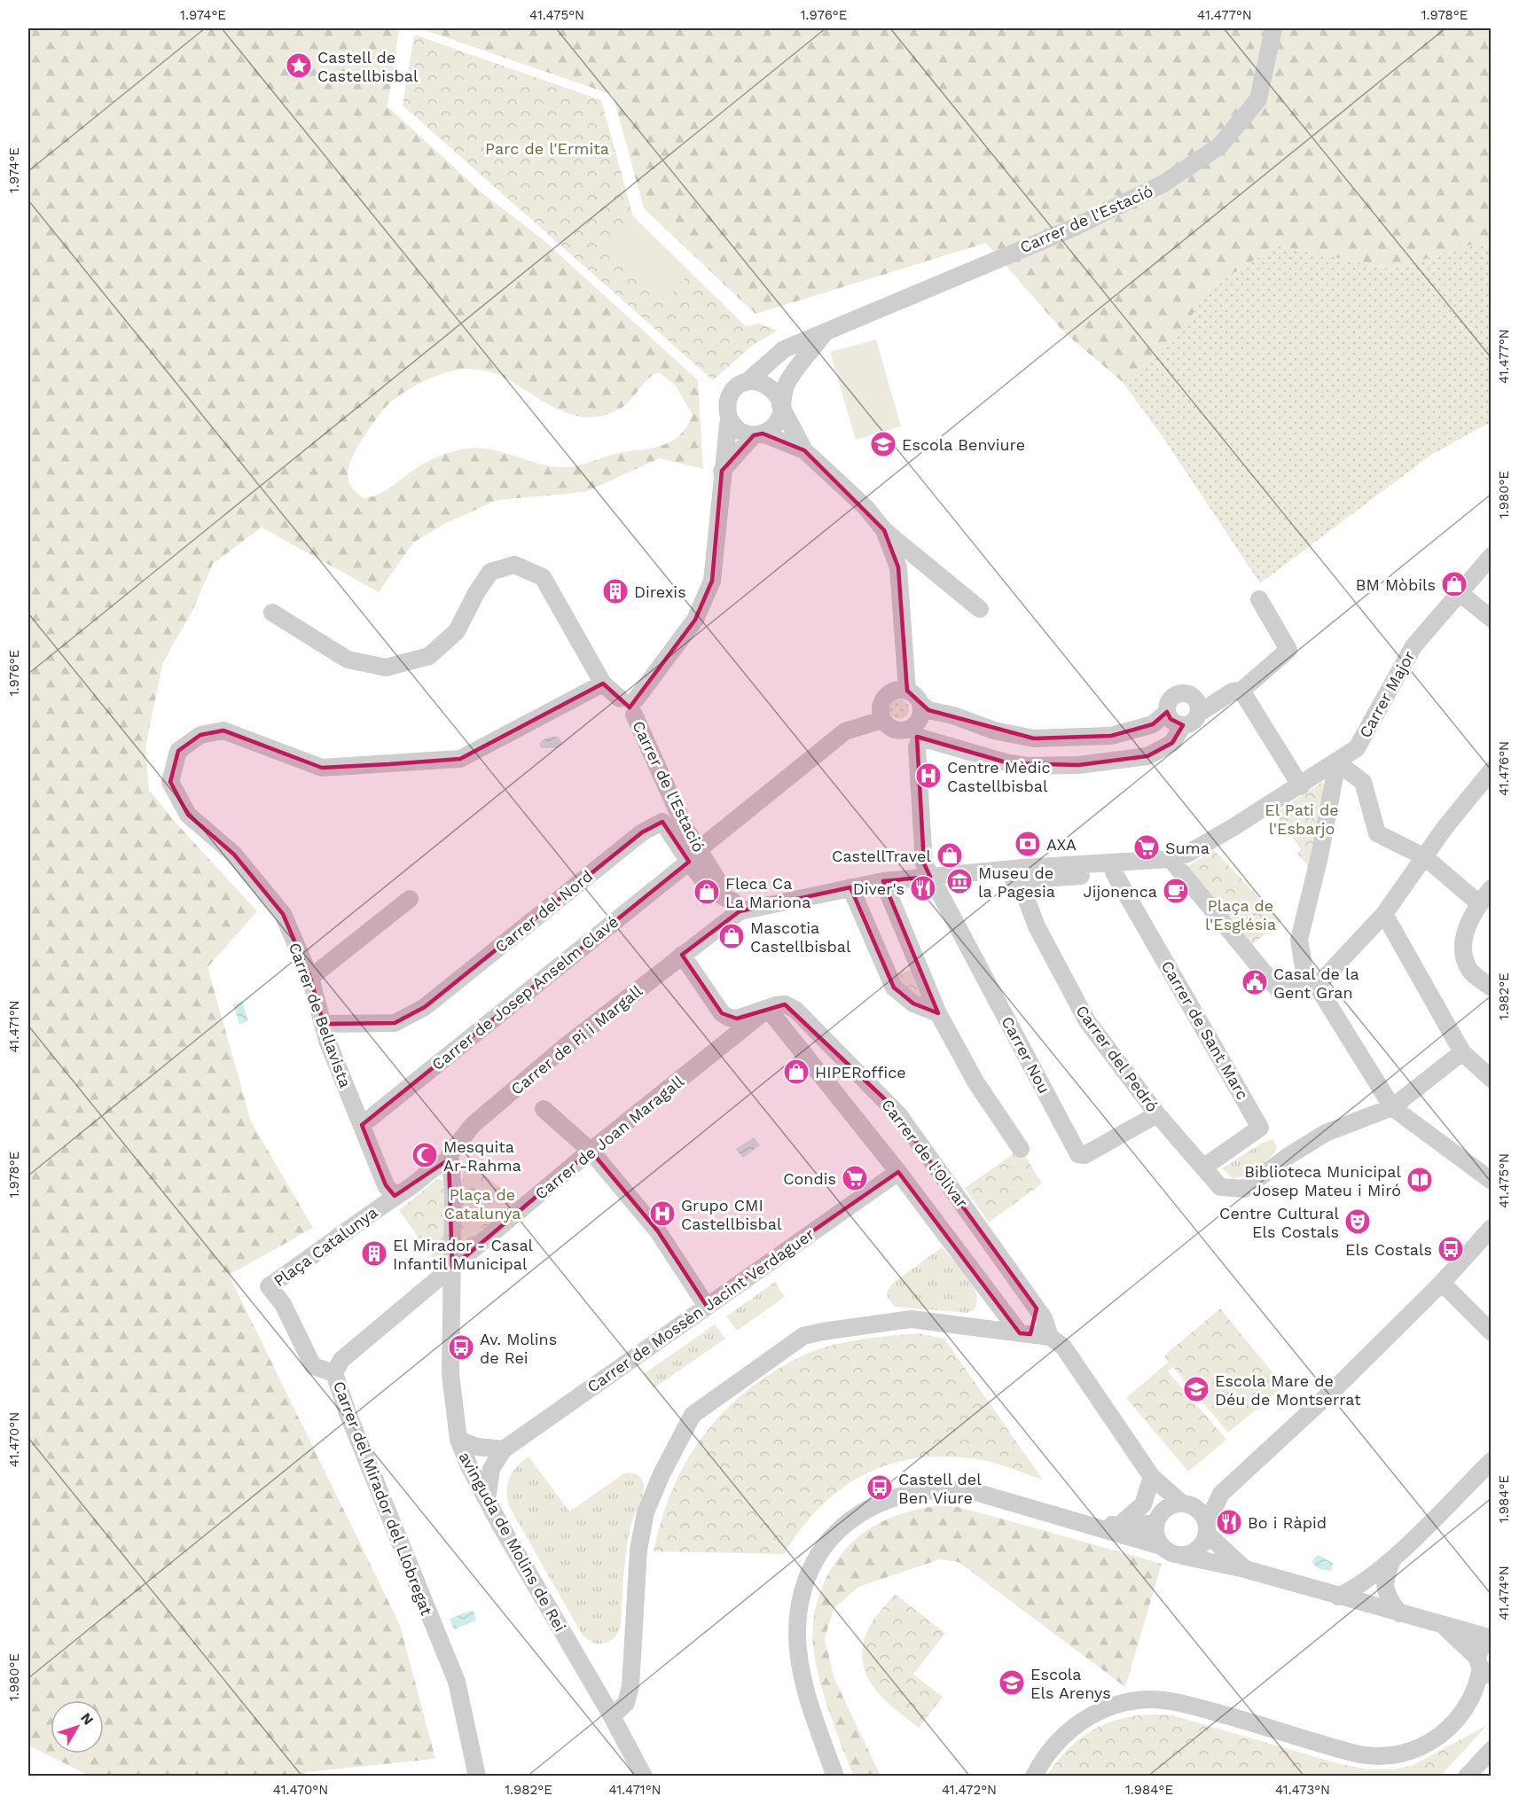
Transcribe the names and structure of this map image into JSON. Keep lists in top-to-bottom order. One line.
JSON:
{"streets":{"street":["Carrer de l'Estació","Carrer Major","Carrer del Nord","Carrer de Josep Anselm Clavé","Carrer de Bellavista","Carrer de Sant Marc","Carrer de Pi i Margall","Carrer Nou","Carrer del Pedró","Carrer de Joan Maragall","Carrer de l'Olivar","Plaça Catalunya","Carrer de Mossèn Jacint Verdaguer","Carrer del Mirador del Llobregat","avinguda de Molins de Rei"]},"crossings":[["Carrer de l'Estació","Carrer del Nord"],["Carrer de l'Estació","Carrer de Josep Anselm Clavé"],["Carrer de l'Estació","Carrer de Pi i Margall"],["Carrer del Nord","Carrer de Josep Anselm Clavé"],["Carrer del Nord","Carrer de Bellavista"],["Carrer de Josep Anselm Clavé","Carrer de Bellavista"],["Carrer de Bellavista","Plaça Catalunya"],["Carrer de Sant Marc","Carrer del Pedró"],["Carrer de Pi i Margall","Carrer de l'Olivar"],["Carrer de Pi i Margall","Plaça Catalunya"],["Carrer de Pi i Margall","avinguda de Molins de Rei"],["Carrer Nou","Carrer del Pedró"],["Carrer de Joan Maragall","Carrer de l'Olivar"],["Carrer de Joan Maragall","Carrer del Mirador del Llobregat"],["Carrer de Joan Maragall","avinguda de Molins de Rei"],["Carrer de l'Olivar","Carrer de Mossèn Jacint Verdaguer"],["Plaça Catalunya","Carrer del Mirador del Llobregat"],["Plaça Catalunya","avinguda de Molins de Rei"],["Carrer de Mossèn Jacint Verdaguer","avinguda de Molins de Rei"],["Carrer del Mirador del Llobregat","avinguda de Molins de Rei"]],"parks":["Parc de l'Ermita","El Pati de l'Esbarjo","Plaça de l'Església","Plaça de Catalunya"],"places":{"place":["Castell de Castellbisbal"],"school or university":["Escola Benviure","Escola Mare de Déu de Montserrat","Escola Els Arenys"],"shop":["BM Mòbils","CastellTravel","Fleca Ca La Mariona","Mascotia Castellbisbal","HIPERoffice"],"building":["Direxis","El Mirador - Casal Infantil Municipal"],"hospital":["Centre Mèdic Castellbisbal","Grupo CMI Castellbisbal"],"bank":["AXA"],"supermarket":["Suma","Condis"],"museum":["Museu de la Pagesia"],"restaurant":["Diver's","Bo i Ràpid"],"cafe":["Jijonenca"],"public building":["Casal de la Gent Gran"],"mosque":["Mesquita Ar-Rahma"],"library":["Biblioteca Municipal Josep Mateu i Miró"],"theatre":["Centre Cultural Els Costals"],"bus stop":["Els Costals","Av. Molins de Rei","Castell del Ben Viure"]},"north":"top right","coordinates":["1.974°E","41.475°N","1.976°E","41.477°N","1.978°E","1.980°E","41.476°N","1.982°E","41.471°N","41.470°N","1.984°E","41.474°N","41.472°N","41.473°N"]}
